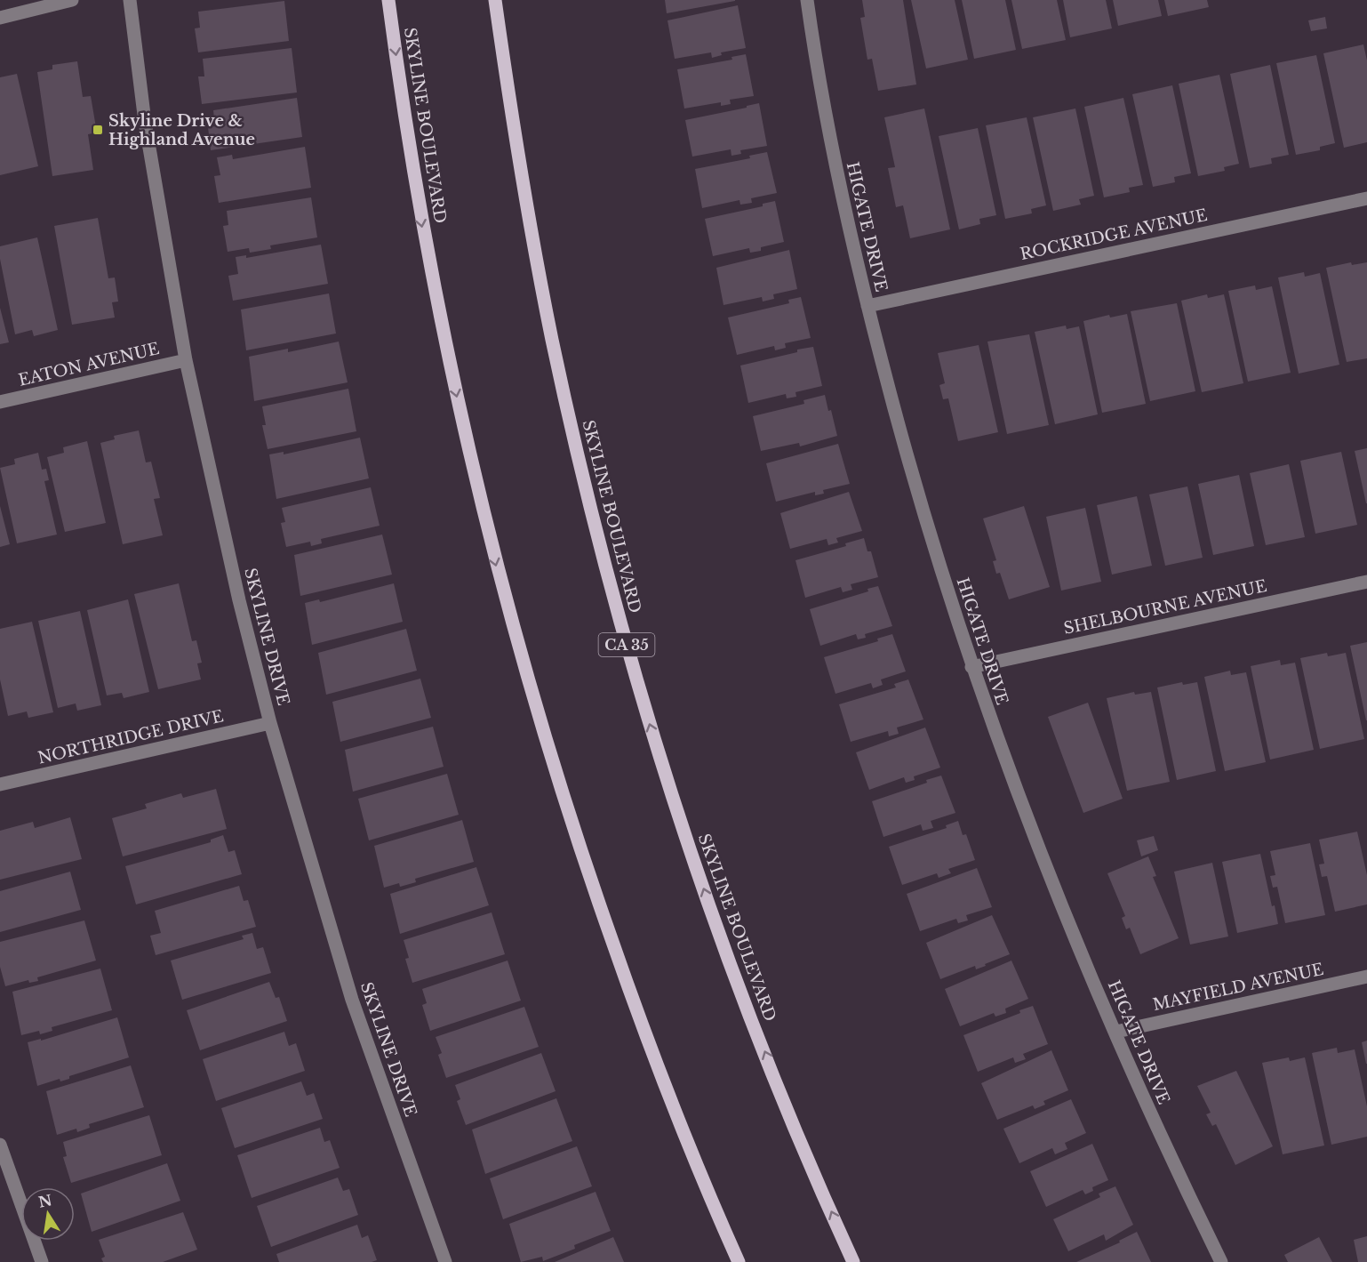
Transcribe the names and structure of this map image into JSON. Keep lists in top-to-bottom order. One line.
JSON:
{"streets":{"main road":["SKYLINE BOULEVARD","CA 35"],"street":["HIGATE DRIVE","ROCKRIDGE AVENUE","EATON AVENUE","SHELBOURNE AVENUE","SKYLINE DRIVE","NORTHRIDGE DRIVE","MAYFIELD AVENUE"]},"crossings":[["HIGATE DRIVE","ROCKRIDGE AVENUE"],["HIGATE DRIVE","SHELBOURNE AVENUE"],["HIGATE DRIVE","MAYFIELD AVENUE"],["EATON AVENUE","SKYLINE DRIVE"],["SKYLINE DRIVE","NORTHRIDGE DRIVE"]],"places":{"transit":["Skyline Drive & Highland Avenue"]},"north":"top"}
